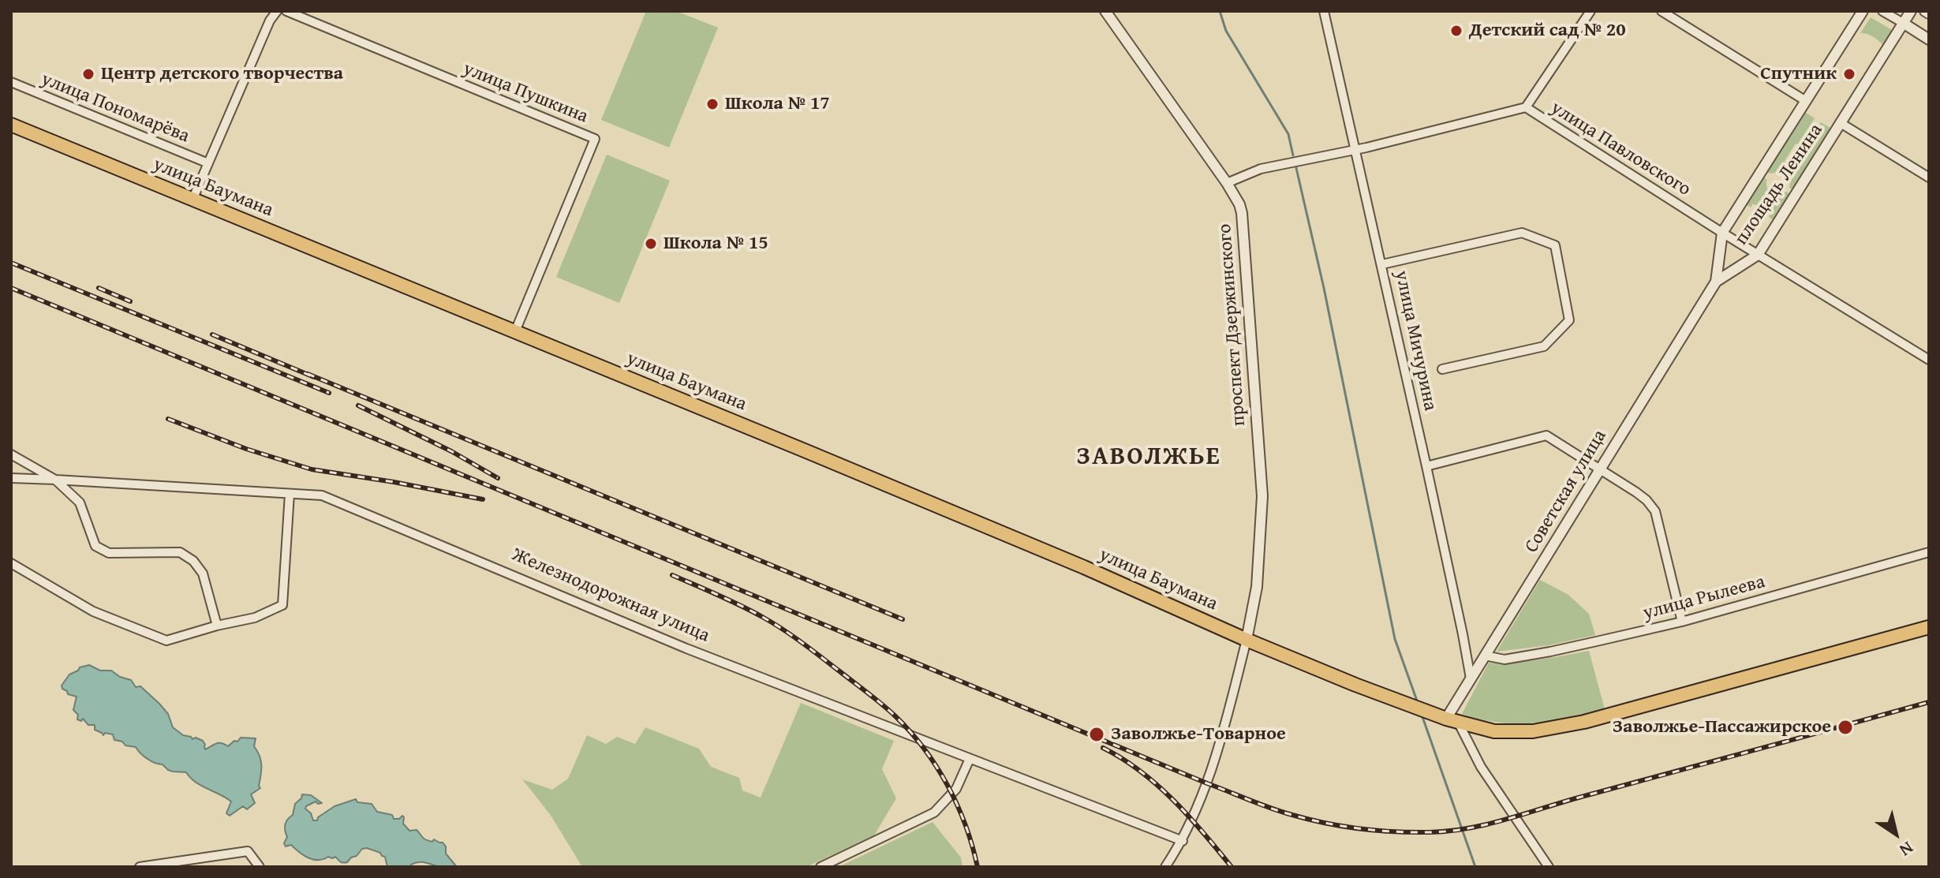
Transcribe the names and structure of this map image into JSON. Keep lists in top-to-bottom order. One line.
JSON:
{"streets":{"main road":["улица Баумана"],"street":["улица Пушкина","улица Пономарёва","улица Павловского","площадь Ленина","проспект Дзержинского","улица Мичурина","Советская улица","Железнодорожная улица","улица Рылеева"]},"crossings":[["улица Пушкина","улица Баумана"],["улица Павловского","площадь Ленина"],["улица Павловского","проспект Дзержинского"],["улица Павловского","улица Мичурина"],["площадь Ленина","Советская улица"],["улица Баумана","проспект Дзержинского"],["улица Баумана","Советская улица"],["улица Мичурина","Советская улица"],["Советская улица","улица Рылеева"]],"districts":["ЗАВОЛЖЬЕ"],"places":["Детский сад № 20","Центр детского творчества","Спутник","Школа № 17","Школа № 15","Заволжье-Пассажирское","Заволжье-Товарное"],"north":"bottom right"}
